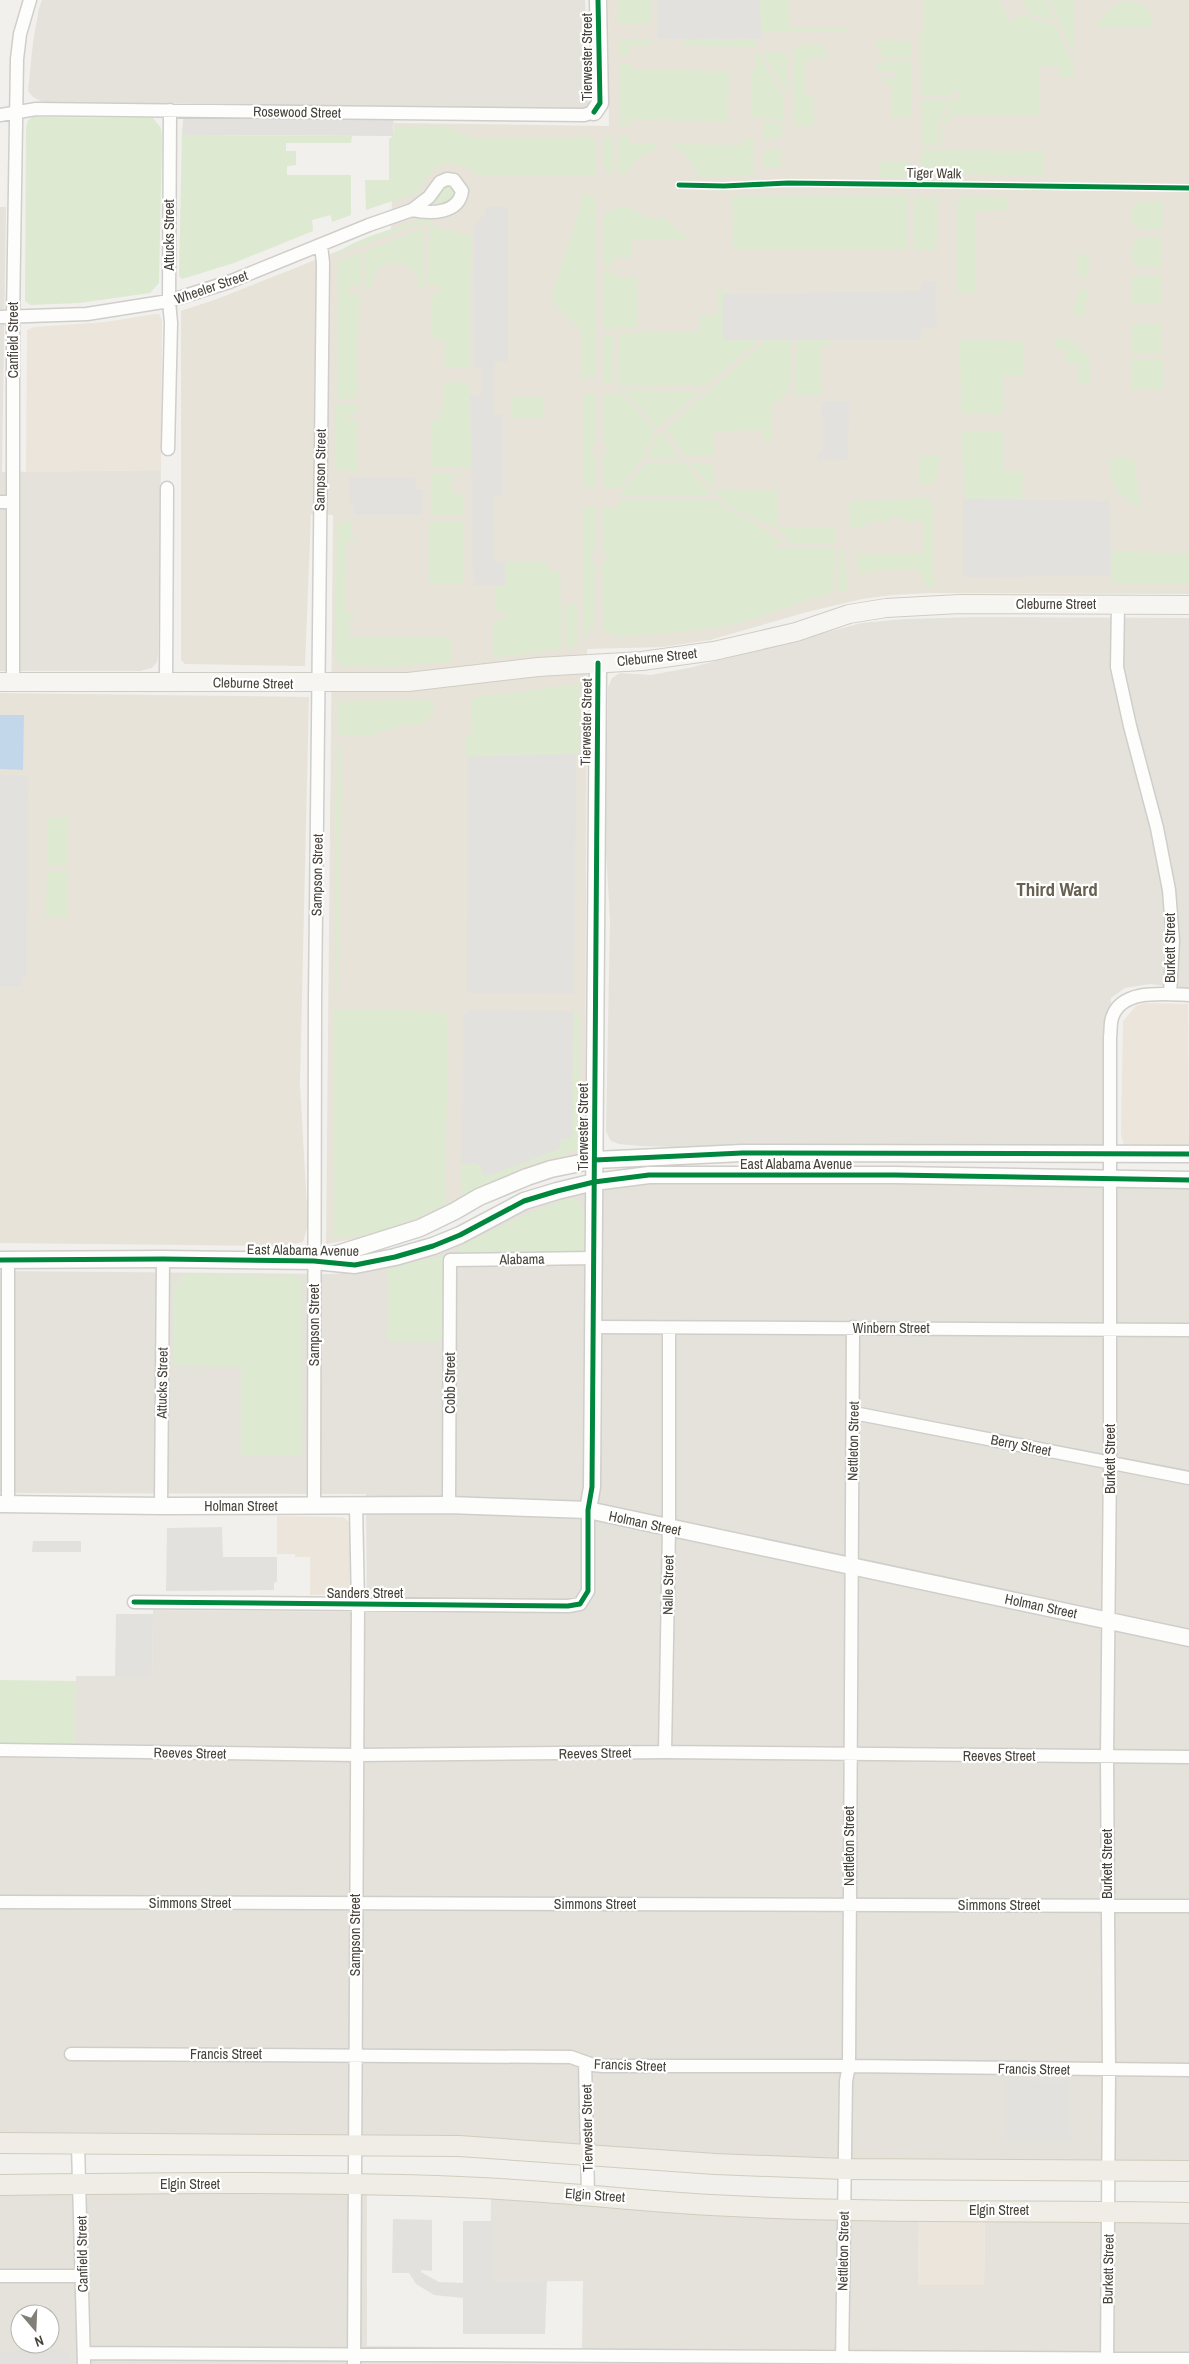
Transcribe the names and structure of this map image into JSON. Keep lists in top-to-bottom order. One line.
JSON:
{"streets":{"main road":["Cleburne Street","Elgin Street"],"street":["Tierwester Street","Rosewood Street","Attucks Street","Wheeler Street","Canfield Street","Sampson Street","Burkett Street","East Alabama Avenue","Alabama","Winbern Street","Cobb Street","Nettleton Street","Berry Street","Holman Street","Nalle Street","Sanders Street","Reeves Street","Simmons Street","Francis Street"],"cycle path":["Tiger Walk"]},"crossings":[["Tierwester Street","Rosewood Street"],["Tierwester Street","Cleburne Street"],["Tierwester Street","East Alabama Avenue"],["Tierwester Street","Alabama"],["Tierwester Street","Winbern Street"],["Tierwester Street","Holman Street"],["Tierwester Street","Sanders Street"],["Tierwester Street","Francis Street"],["Tierwester Street","Elgin Street"],["Rosewood Street","Attucks Street"],["Rosewood Street","Canfield Street"],["Attucks Street","Wheeler Street"],["Attucks Street","East Alabama Avenue"],["Attucks Street","Holman Street"],["Wheeler Street","Canfield Street"],["Wheeler Street","Sampson Street"],["Canfield Street","Cleburne Street"],["Canfield Street","Elgin Street"],["Sampson Street","Cleburne Street"],["Sampson Street","East Alabama Avenue"],["Sampson Street","Holman Street"],["Sampson Street","Sanders Street"],["Sampson Street","Reeves Street"],["Sampson Street","Simmons Street"],["Sampson Street","Francis Street"],["Sampson Street","Elgin Street"],["Cleburne Street","Burkett Street"],["Burkett Street","East Alabama Avenue"],["Burkett Street","Winbern Street"],["Burkett Street","Berry Street"],["Burkett Street","Holman Street"],["Burkett Street","Reeves Street"],["Burkett Street","Simmons Street"],["Burkett Street","Francis Street"],["Burkett Street","Elgin Street"],["Alabama","Cobb Street"],["Winbern Street","Nettleton Street"],["Winbern Street","Nalle Street"],["Cobb Street","Holman Street"],["Nettleton Street","Berry Street"],["Nettleton Street","Holman Street"],["Nettleton Street","Reeves Street"],["Nettleton Street","Simmons Street"],["Nettleton Street","Francis Street"],["Nettleton Street","Elgin Street"],["Holman Street","Nalle Street"],["Nalle Street","Reeves Street"]],"districts":["Third Ward"],"north":"bottom"}
